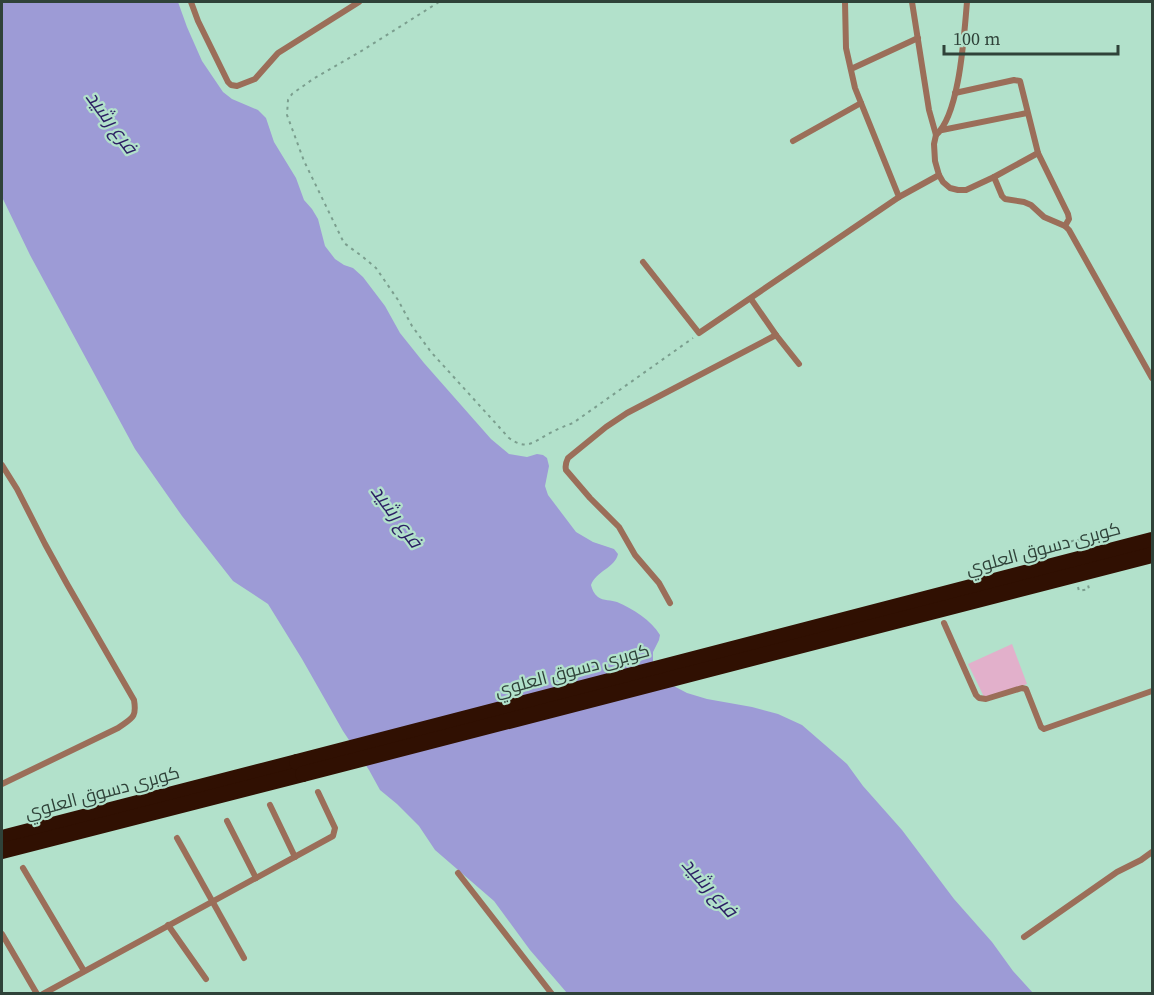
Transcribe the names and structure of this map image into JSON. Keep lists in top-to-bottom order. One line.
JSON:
{"streets":{"highway":["كوبرى دسوق العلوي"]},"water":["فرع رشيد"],"scale_bar":"100 m"}
